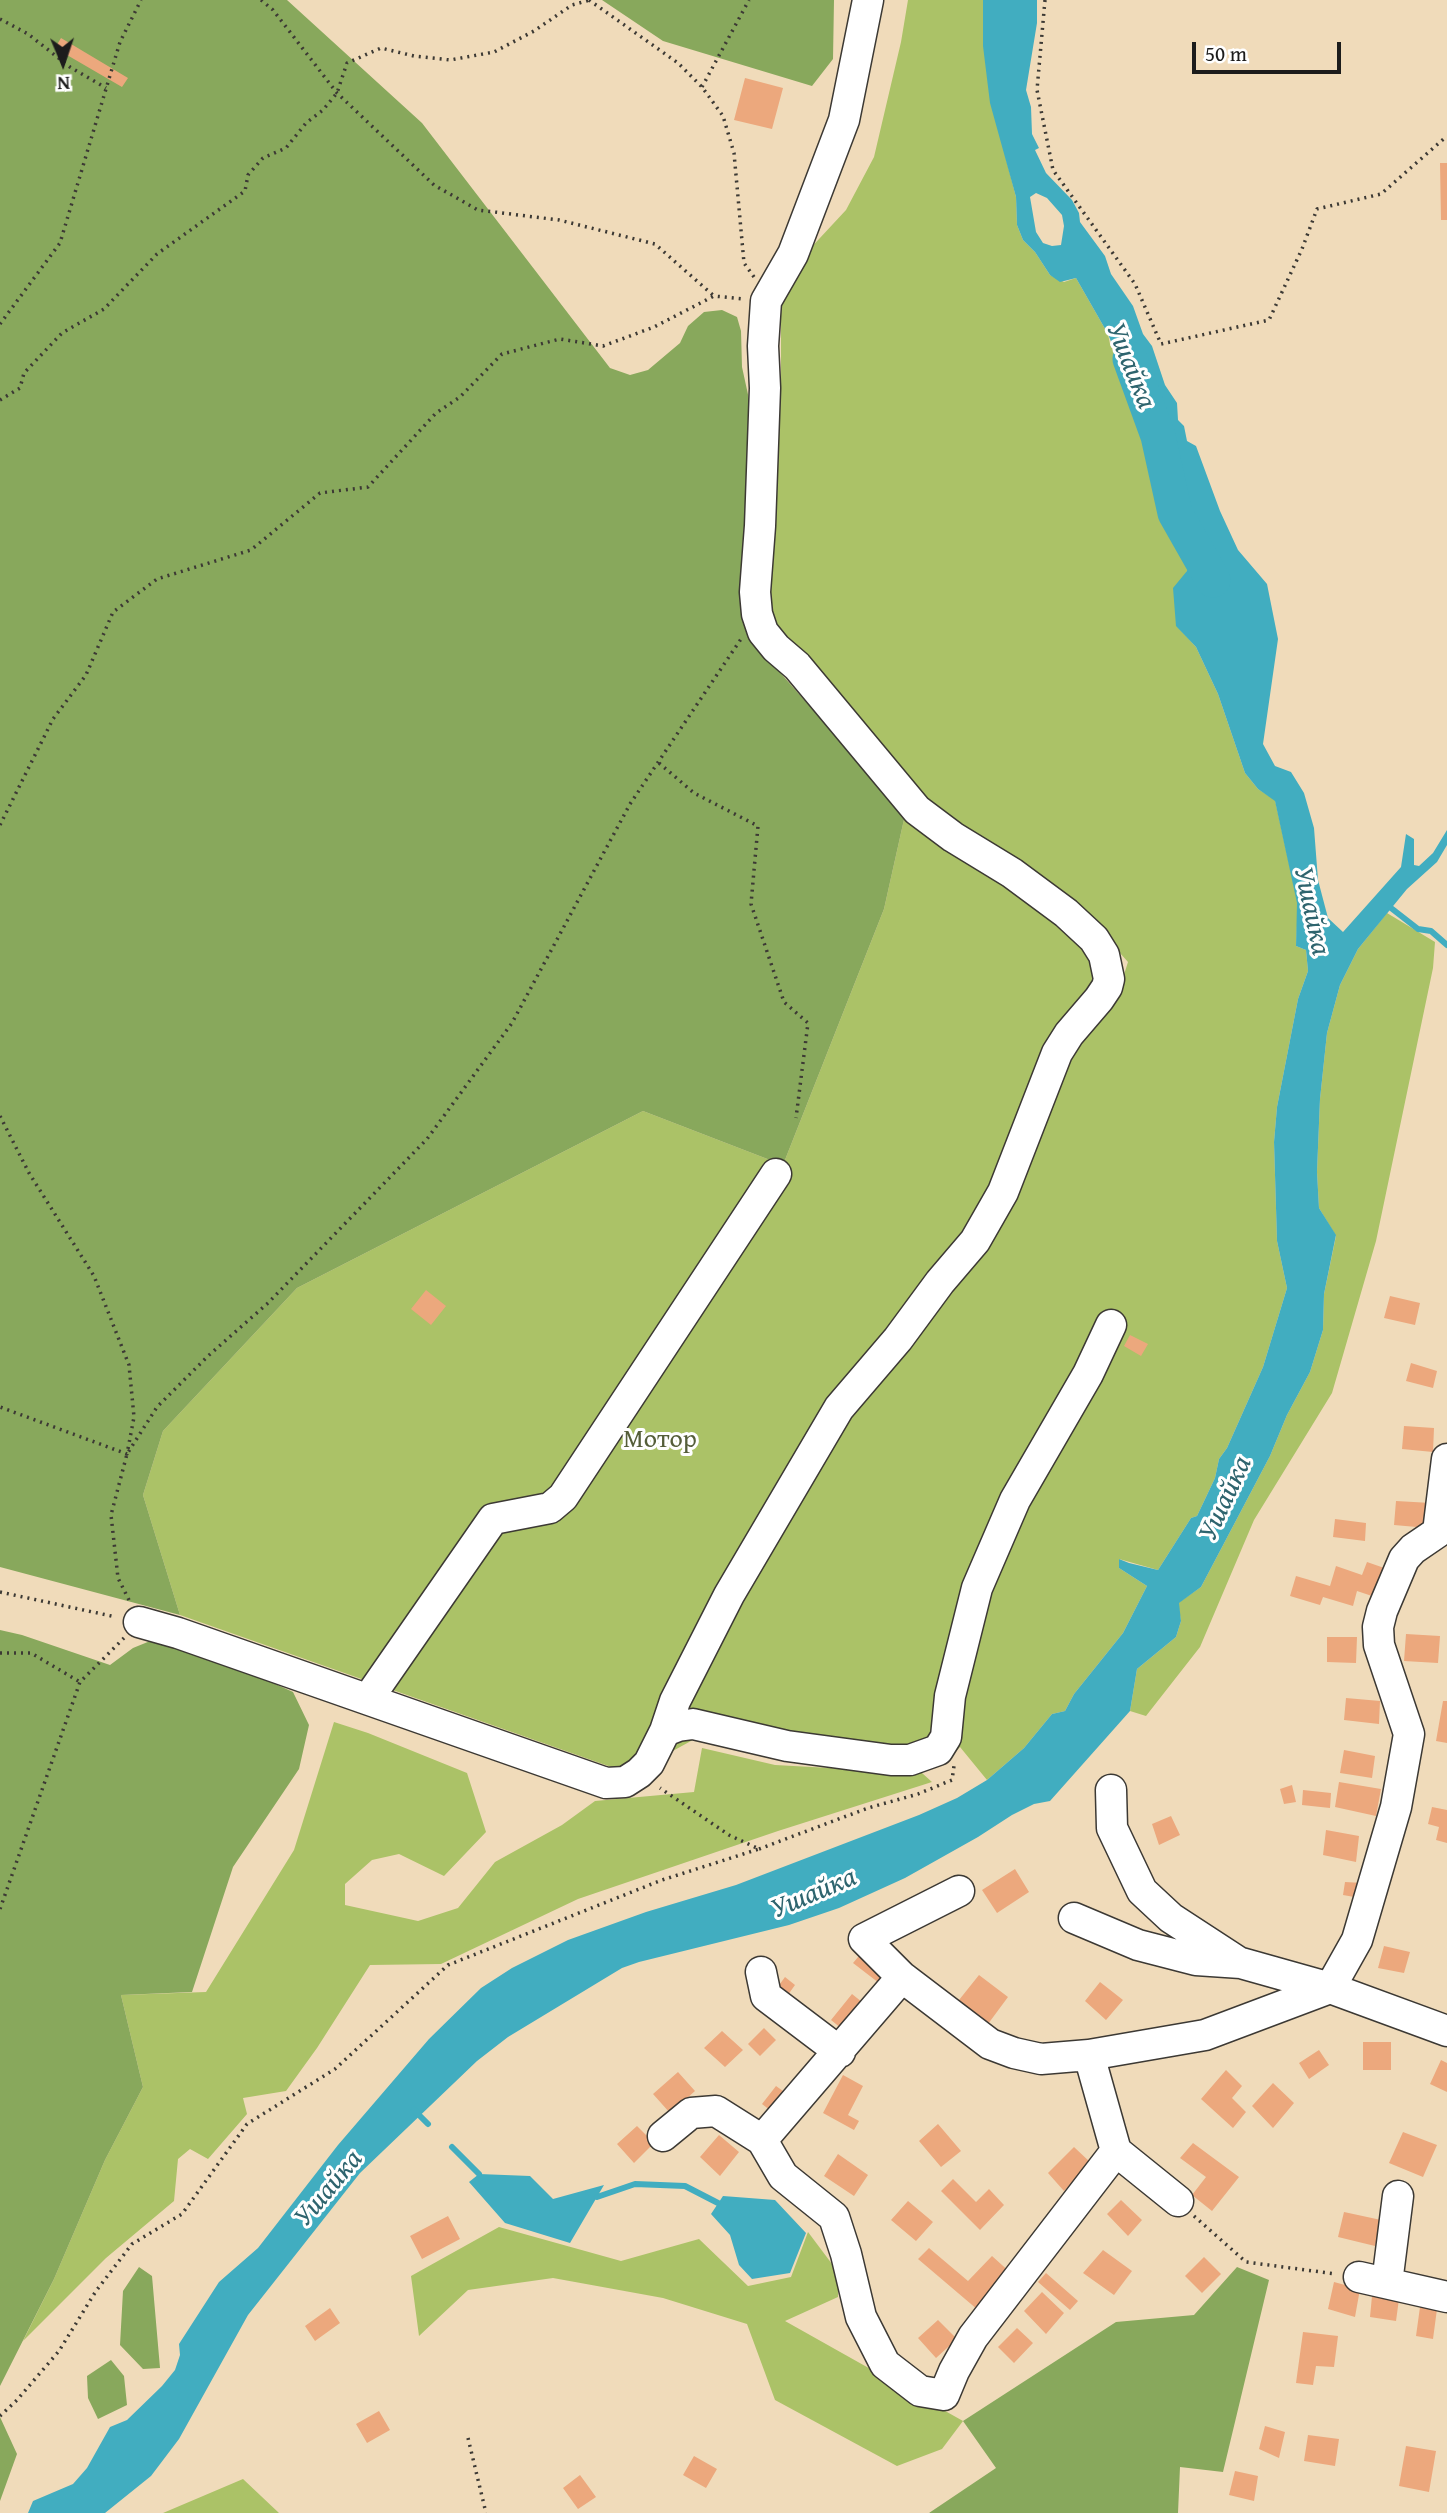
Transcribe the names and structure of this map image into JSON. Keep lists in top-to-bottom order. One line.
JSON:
{"water":["Ушайка"],"parks":["Мотор"],"scale_bar":"50 m","north":"bottom"}
